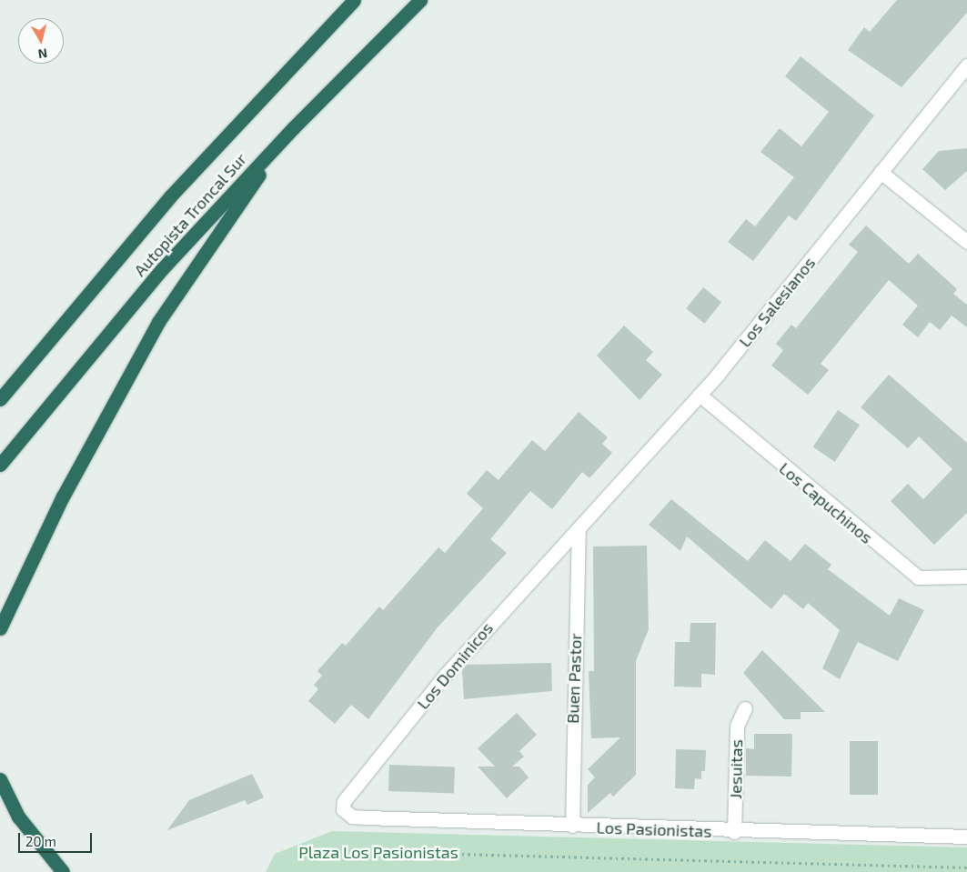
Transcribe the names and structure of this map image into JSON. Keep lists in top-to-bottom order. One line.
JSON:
{"streets":{"highway":["Autopista Troncal Sur"],"street":["Los Salesianos","Los Capuchinos","Los Dominicos","Buen Pastor","Jesuitas","Los Pasionistas"]},"crossings":[["Los Salesianos","Los Capuchinos"],["Los Salesianos","Los Dominicos"],["Los Salesianos","Buen Pastor"],["Los Dominicos","Buen Pastor"],["Los Dominicos","Los Pasionistas"],["Buen Pastor","Los Pasionistas"],["Jesuitas","Los Pasionistas"]],"parks":["Plaza Los Pasionistas"],"scale_bar":"20 m","north":"bottom"}
